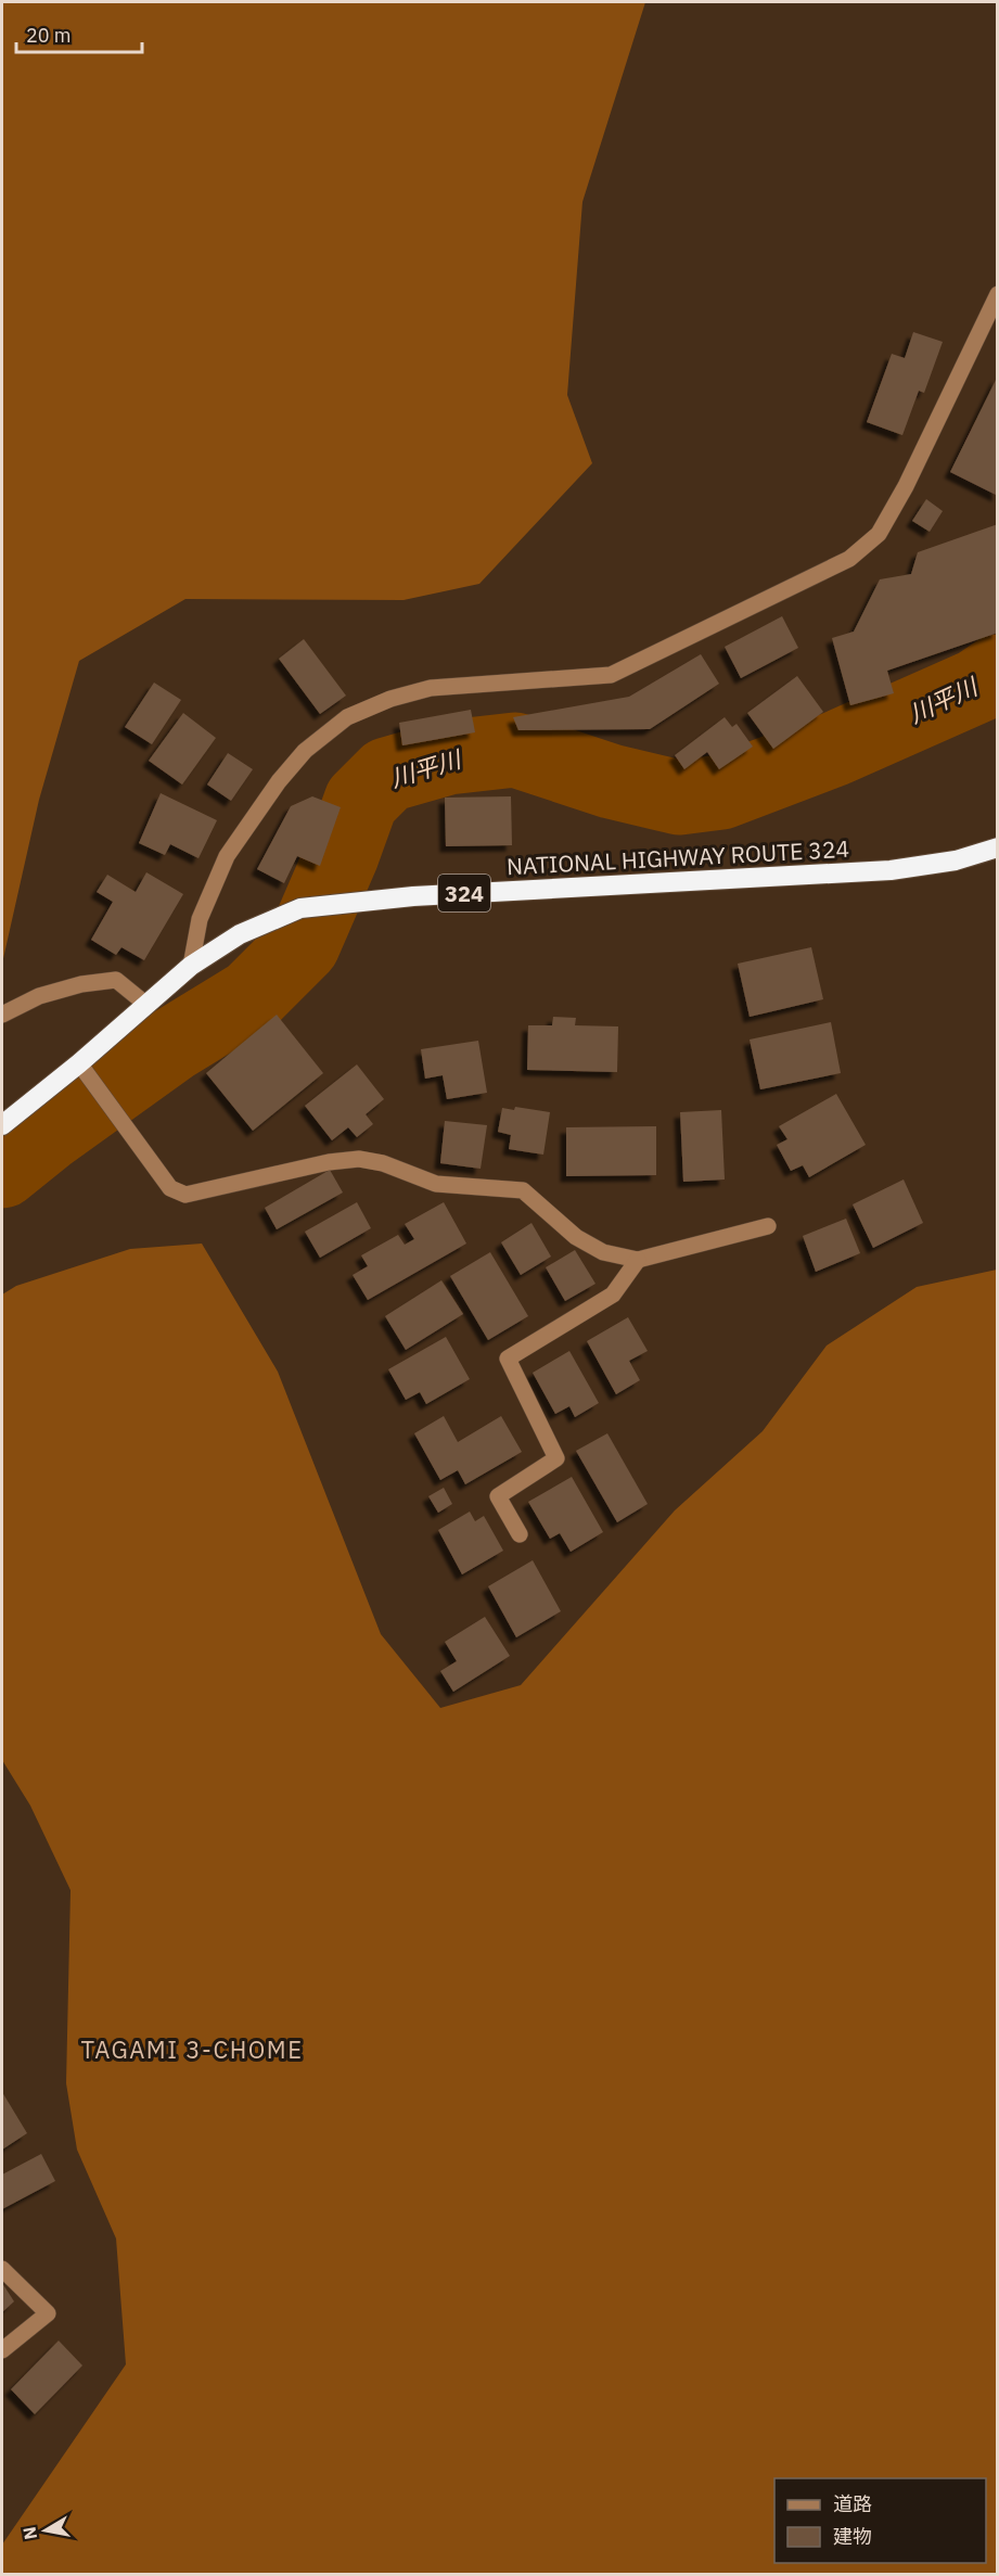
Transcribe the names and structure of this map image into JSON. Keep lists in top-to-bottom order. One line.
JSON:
{"streets":{"highway":["NATIONAL HIGHWAY ROUTE 324","324"]},"districts":["TAGAMI 3-CHOME"],"water":["川平川"],"legend":["道路","建物"],"scale_bar":"20 m","north":"left"}
